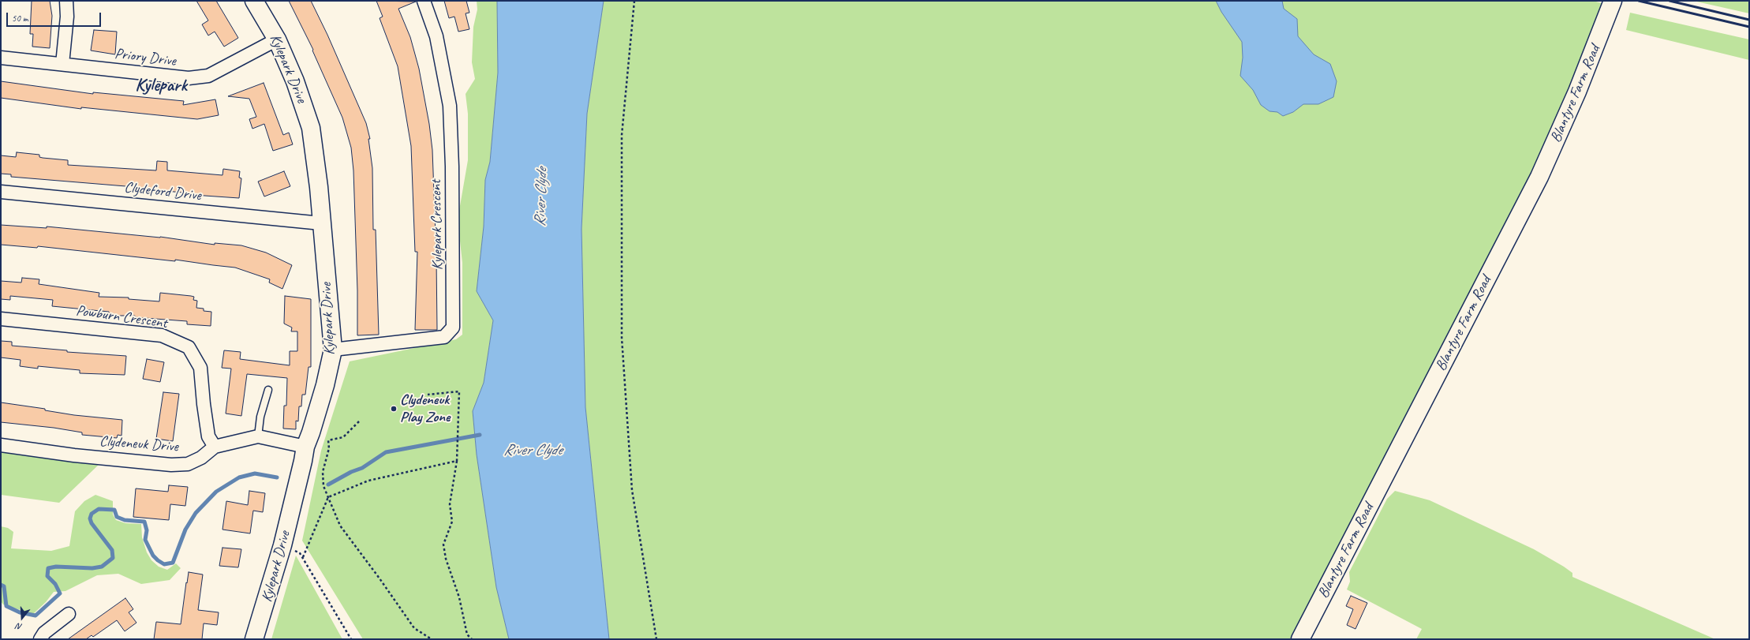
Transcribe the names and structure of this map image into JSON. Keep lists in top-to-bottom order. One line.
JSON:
{"streets":{"main road":["Kylepark Drive","Blantyre Farm Road"],"street":["Priory Drive","Clydeford Drive","Kylepark Crescent","Powburn Crescent","Clydeneuk Drive"]},"crossings":[["Priory Drive","Kylepark Drive"],["Kylepark Drive","Clydeford Drive"],["Kylepark Drive","Kylepark Crescent"],["Kylepark Drive","Clydeneuk Drive"],["Powburn Crescent","Clydeneuk Drive"]],"districts":["Kylepark"],"water":["River Clyde"],"places":["Clydeneuk Play Zone"],"scale_bar":"50 m","north":"bottom"}
